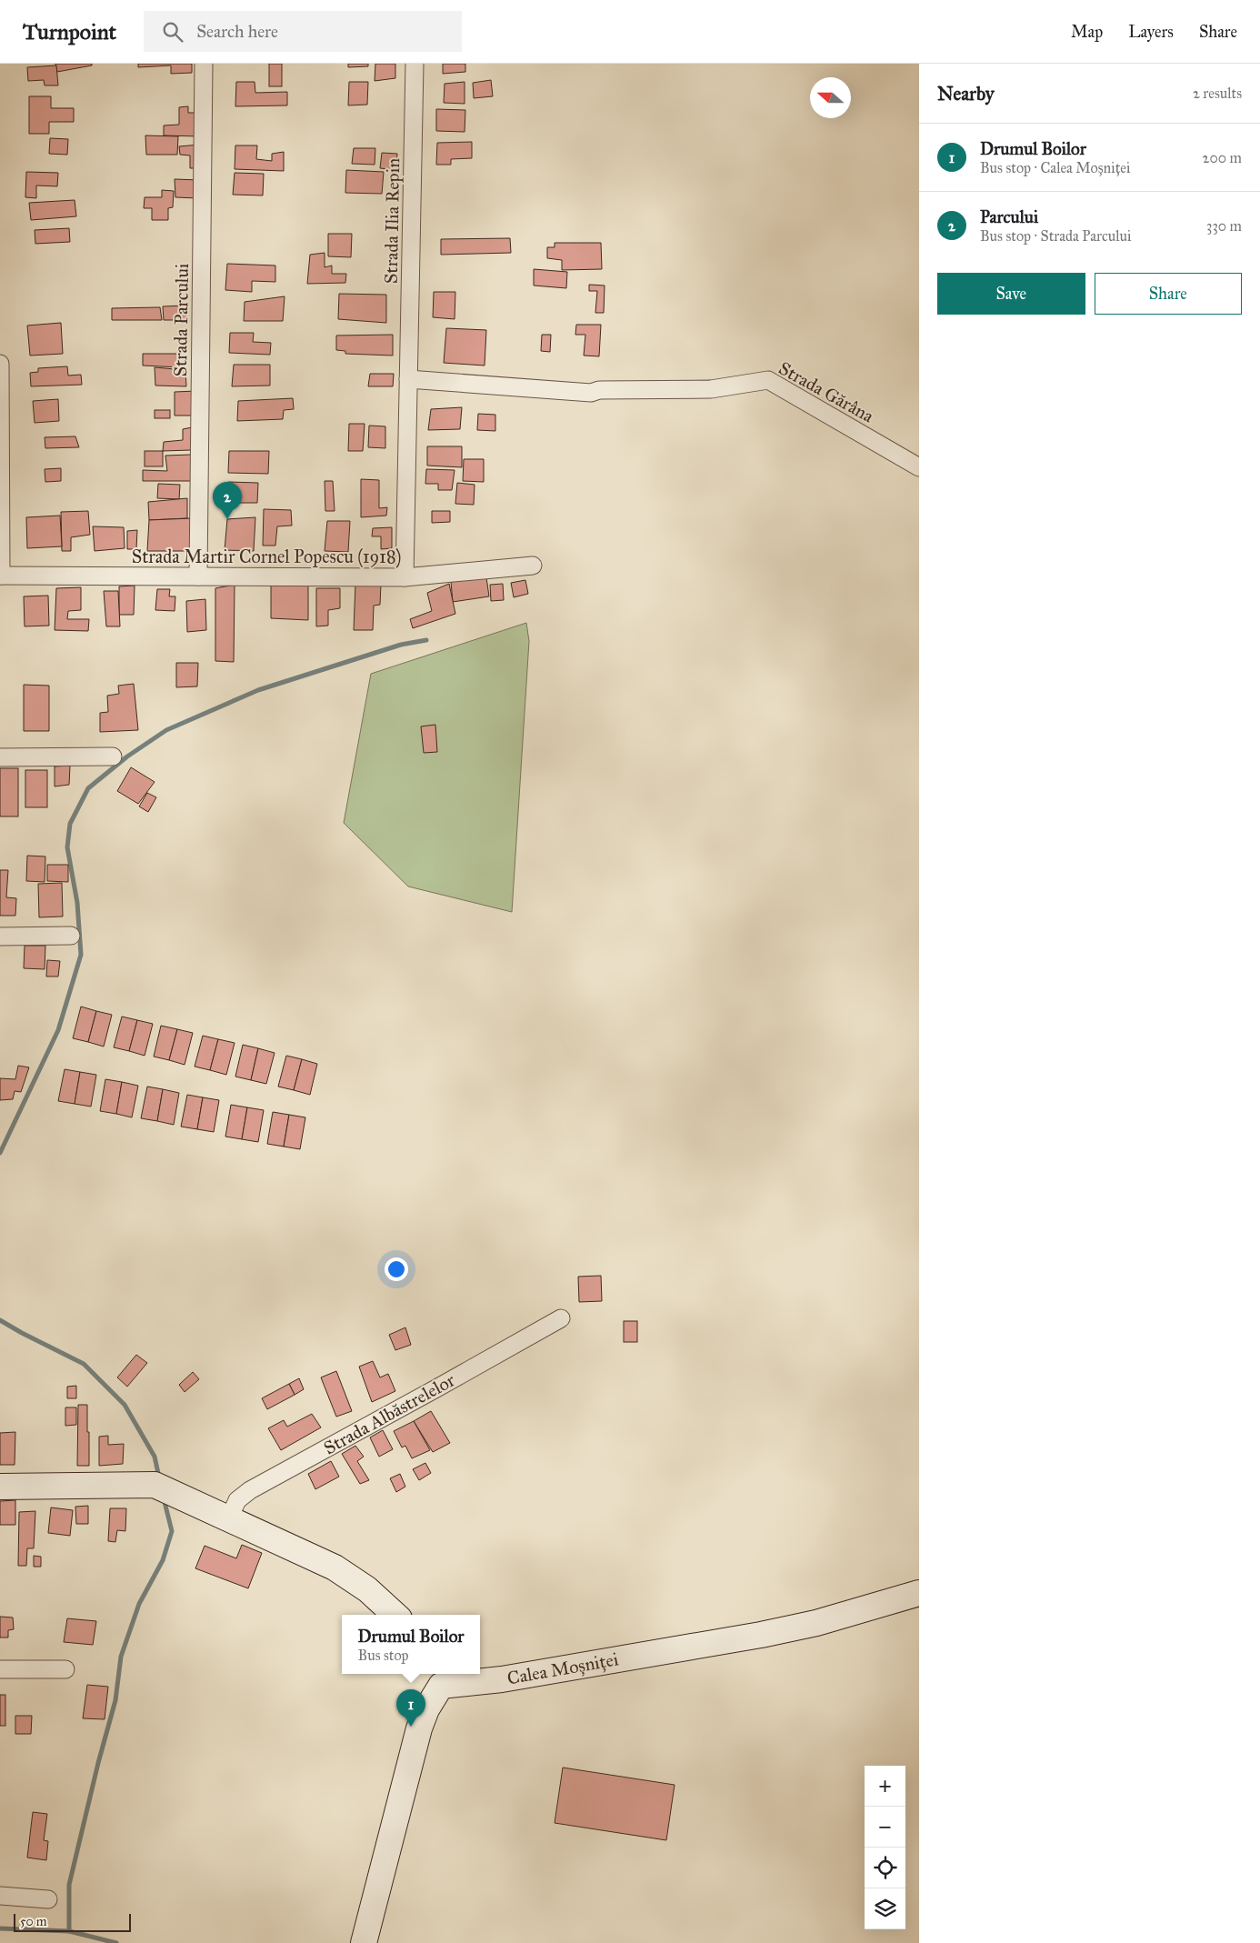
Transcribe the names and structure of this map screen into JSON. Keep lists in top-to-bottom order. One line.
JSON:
{"streets":{"street":["Strada Ilia Repin","Strada Parcului","Strada Gărâna","Strada Martir Cornel Popescu (1918)","Strada Albăstrelelor","Calea Moșniței"]},"crossings":[["Strada Ilia Repin","Strada Gărâna"],["Strada Ilia Repin","Strada Martir Cornel Popescu (1918)"],["Strada Parcului","Strada Martir Cornel Popescu (1918)"]],"scale_bar":"50 m","north":"left","page":{"header":"Turnpoint","search":"Search here","nav":["Map","Layers","Share"],"heading":["Nearby","2 results"],"list":[{"mark":"1","name":"Drumul Boilor","note":"Bus stop · Calea Moșniței","value":"200 m"},{"mark":"2","name":"Parcului","note":"Bus stop · Strada Parcului","value":"330 m"}],"buttons":["Save","Share"],"pins":["2","1"],"popup":["Drumul Boilor","Bus stop"],"map_buttons":["+","−"],"scale":"50 m"}}
